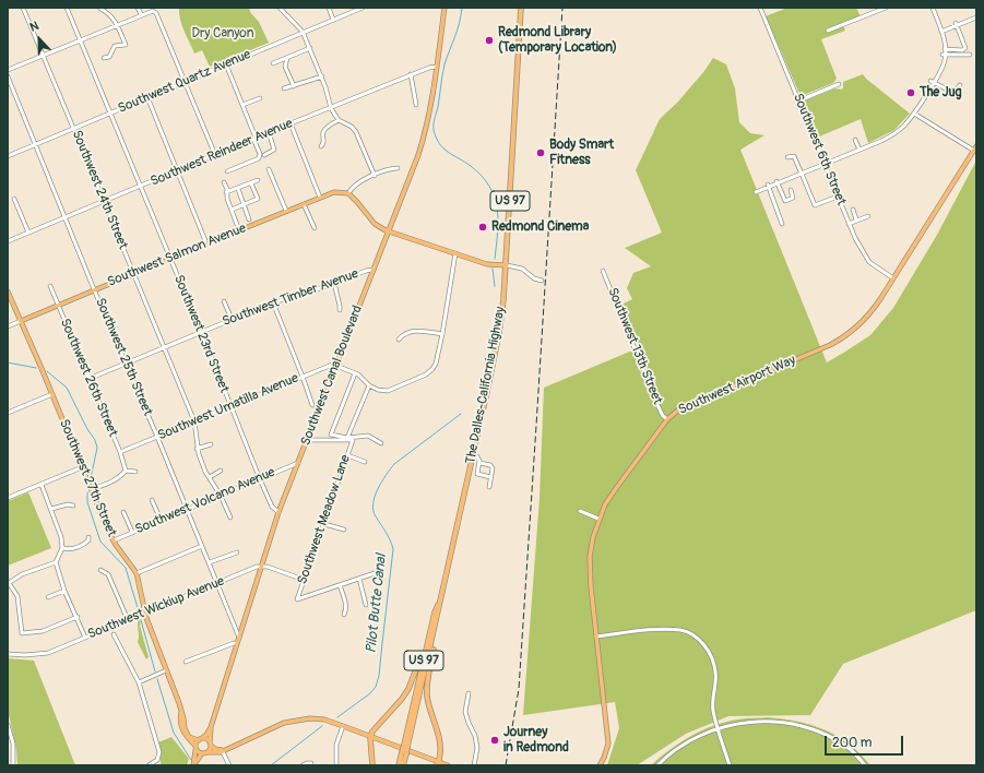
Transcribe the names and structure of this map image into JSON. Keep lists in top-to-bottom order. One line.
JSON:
{"streets":{"highway":["US 97","The Dalles-California Highway"],"main road":["Southwest Salmon Avenue","Southwest Canal Boulevard","Southwest Airport Way","Southwest 27th Street"],"street":["Southwest Quartz Avenue","Southwest 6th Street","Southwest Reindeer Avenue","Southwest 24th Street","Southwest Timber Avenue","Southwest 23rd Street","Southwest 13th Street","Southwest 25th Street","Southwest 26th Street","Southwest Umatilla Avenue","Southwest Volcano Avenue","Southwest Meadow Lane","Southwest Wickiup Avenue"]},"crossings":[["Southwest Quartz Avenue","Southwest 24th Street"],["Southwest Quartz Avenue","Southwest 23rd Street"],["Southwest Quartz Avenue","Southwest 25th Street"],["Southwest 6th Street","Southwest Airport Way"],["Southwest Reindeer Avenue","Southwest 24th Street"],["Southwest Reindeer Avenue","Southwest 23rd Street"],["Southwest Reindeer Avenue","Southwest 25th Street"],["Southwest Reindeer Avenue","Southwest Canal Boulevard"],["Southwest 24th Street","Southwest Salmon Avenue"],["Southwest 24th Street","Southwest Timber Avenue"],["Southwest 24th Street","Southwest Umatilla Avenue"],["Southwest 24th Street","Southwest Volcano Avenue"],["Southwest Salmon Avenue","Southwest 23rd Street"],["Southwest Salmon Avenue","Southwest 25th Street"],["Southwest Salmon Avenue","Southwest 26th Street"],["Southwest Salmon Avenue","Southwest 27th Street"],["Southwest Timber Avenue","Southwest 23rd Street"],["Southwest Timber Avenue","Southwest 25th Street"],["Southwest Timber Avenue","Southwest Canal Boulevard"],["Southwest Timber Avenue","Southwest 26th Street"],["Southwest 23rd Street","Southwest Canal Boulevard"],["Southwest 23rd Street","Southwest Umatilla Avenue"],["Southwest 23rd Street","Southwest Volcano Avenue"],["Southwest 13th Street","Southwest Airport Way"],["Southwest 25th Street","Southwest Canal Boulevard"],["Southwest 25th Street","Southwest Umatilla Avenue"],["Southwest 25th Street","Southwest Volcano Avenue"],["Southwest 25th Street","Southwest Wickiup Avenue"],["Southwest Canal Boulevard","Southwest Umatilla Avenue"],["Southwest Canal Boulevard","Southwest 27th Street"],["Southwest Canal Boulevard","Southwest Volcano Avenue"],["Southwest Canal Boulevard","Southwest Meadow Lane"],["Southwest Canal Boulevard","Southwest Wickiup Avenue"],["Southwest 26th Street","Southwest Umatilla Avenue"],["Southwest 27th Street","Southwest Volcano Avenue"],["Southwest 27th Street","Southwest Wickiup Avenue"]],"water":["Pilot Butte Canal"],"parks":["Dry Canyon"],"places":["Redmond Library (Temporary Location)","The Jug","Body Smart Fitness","Redmond Cinema","Journey in Redmond"],"scale_bar":"200 m","north":"top"}
